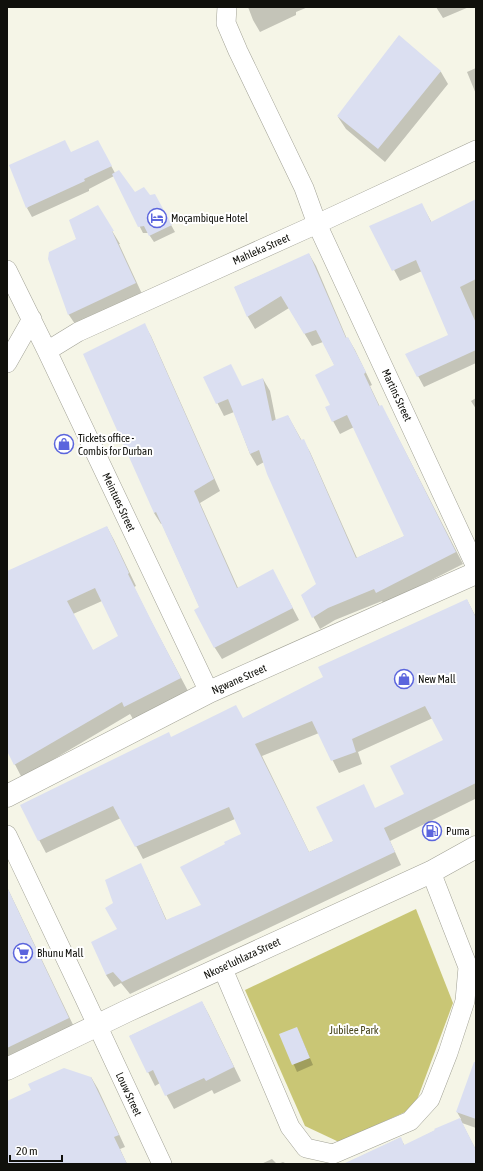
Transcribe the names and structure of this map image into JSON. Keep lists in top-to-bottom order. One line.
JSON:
{"streets":{"main road":["Ngwane Street","Nkose'luhlaza Street"],"street":["Mahleka Street","Martins Street","Meintues Street","Louw Street"]},"crossings":[["Mahleka Street","Martins Street"],["Mahleka Street","Meintues Street"],["Meintues Street","Ngwane Street"],["Nkose'luhlaza Street","Louw Street"]],"parks":["Jubilee Park"],"places":{"hotel":["Moçambique Hotel"],"shop":["Tickets office - Combis for Durban","New Mall"],"fuel station":["Puma"],"supermarket":["Bhunu Mall"]},"scale_bar":"20 m"}
